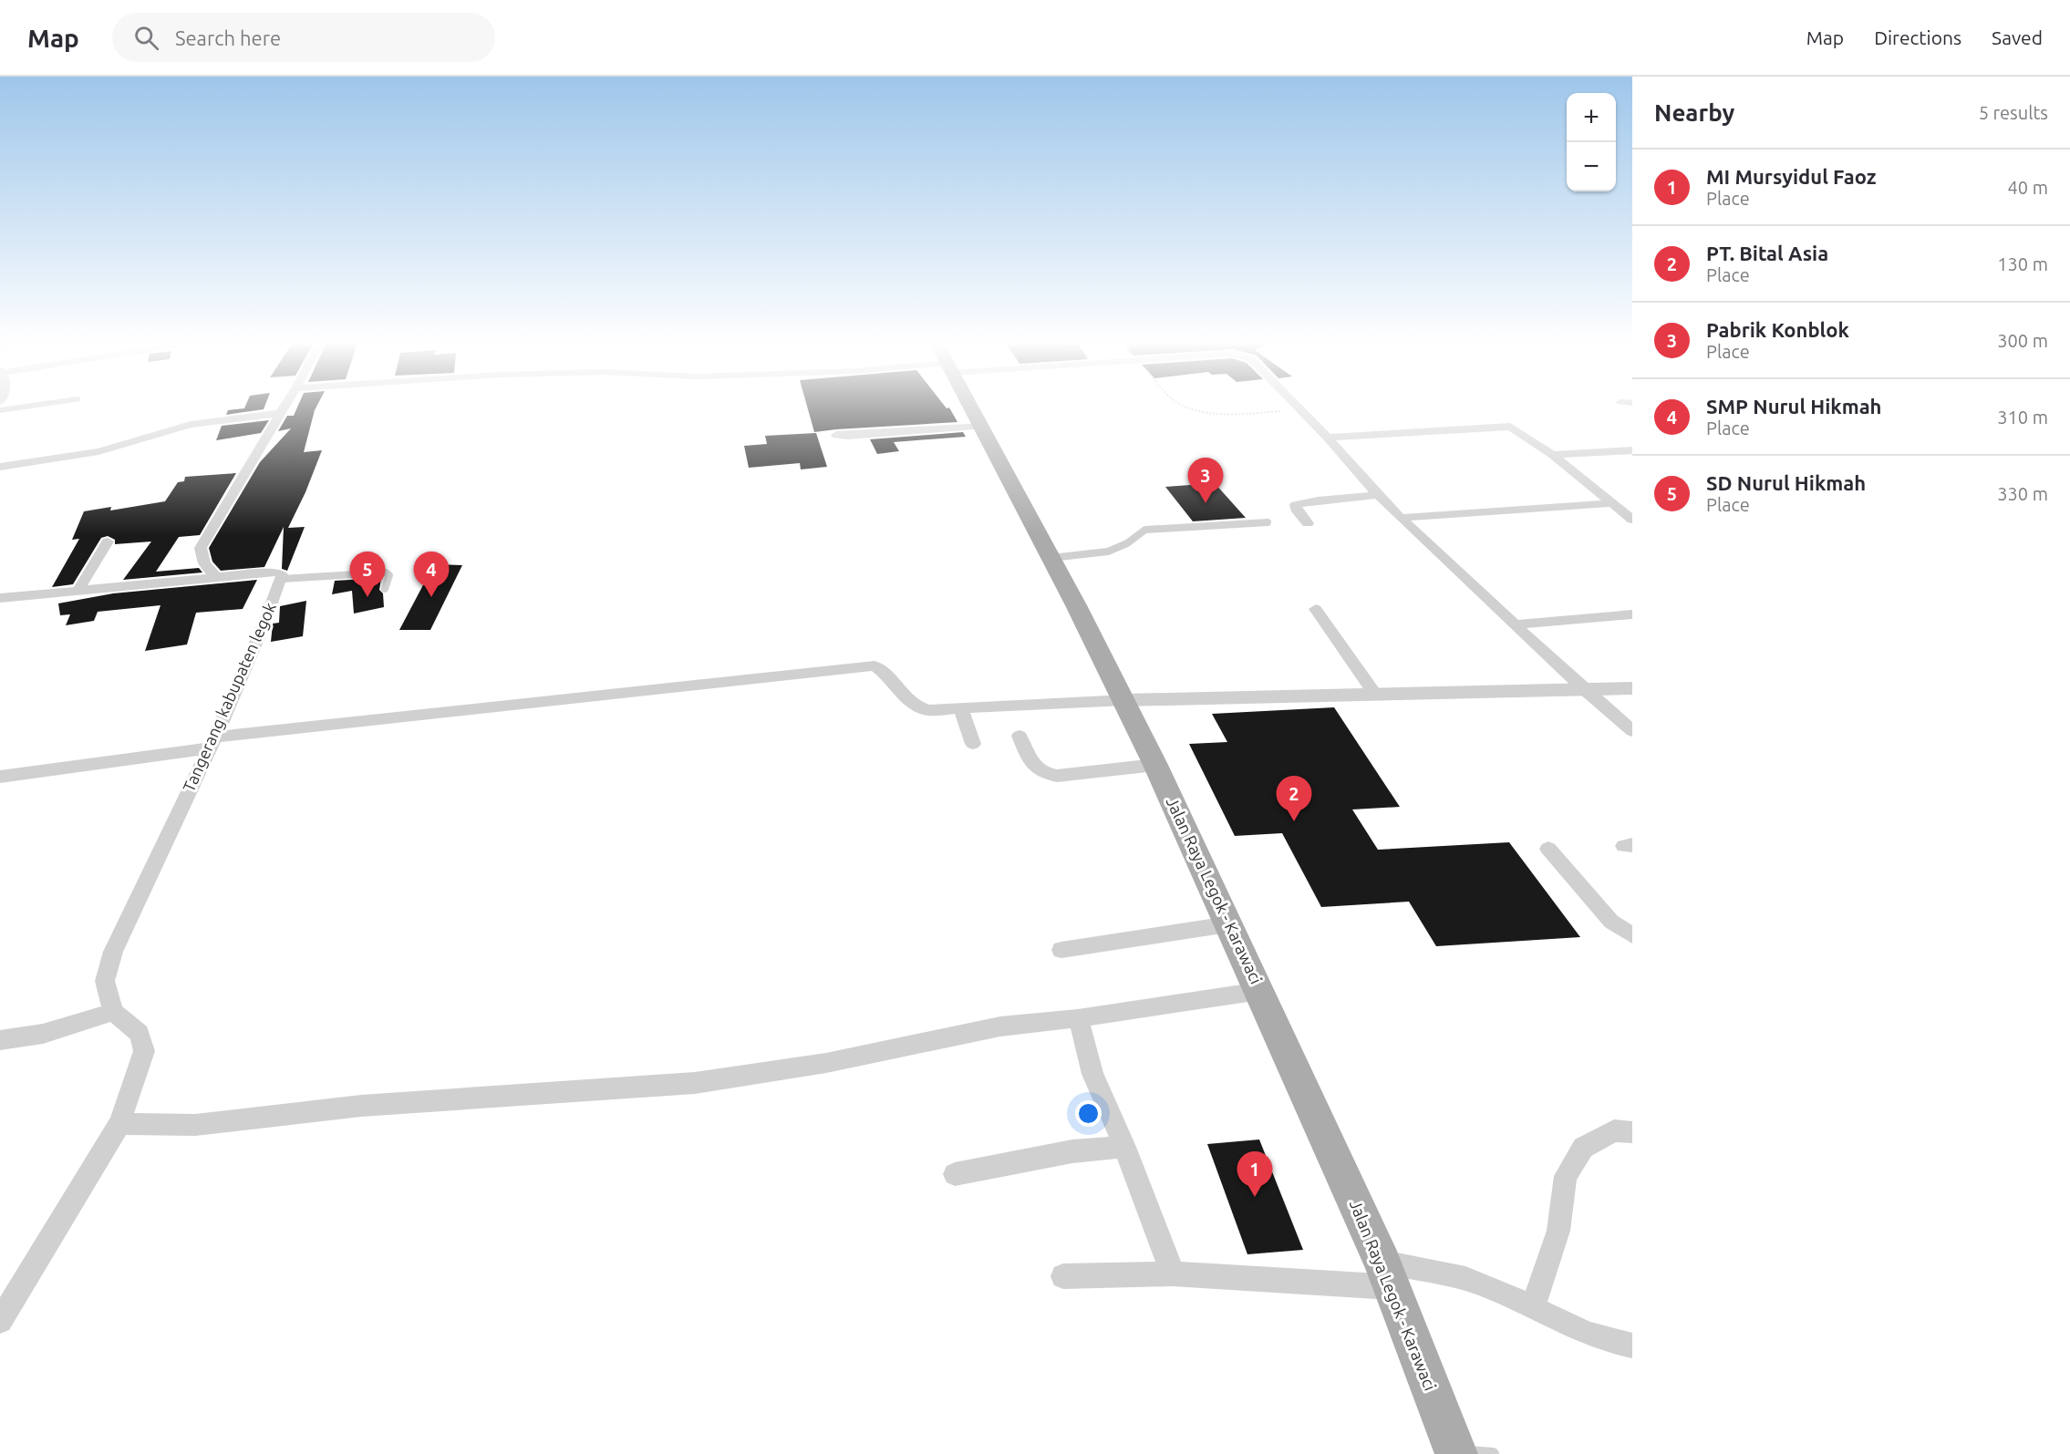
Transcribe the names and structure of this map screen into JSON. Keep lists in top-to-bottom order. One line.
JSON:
{"streets":{"main road":["Jalan Raya Legok - Karawaci"],"street":["Tangerang kabupaten legok"]},"page":{"header":"Map","search":"Search here","nav":["Map","Directions","Saved"],"heading":["Nearby","5 results"],"map_buttons":["+","−"],"list":[{"mark":"1","name":"MI Mursyidul Faoz","note":"Place","value":"40 m"},{"mark":"2","name":"PT. Bital Asia","note":"Place","value":"130 m"},{"mark":"3","name":"Pabrik Konblok","note":"Place","value":"300 m"},{"mark":"4","name":"SMP Nurul Hikmah","note":"Place","value":"310 m"},{"mark":"5","name":"SD Nurul Hikmah","note":"Place","value":"330 m"}],"pins":["3","4","5","2","1"]}}
